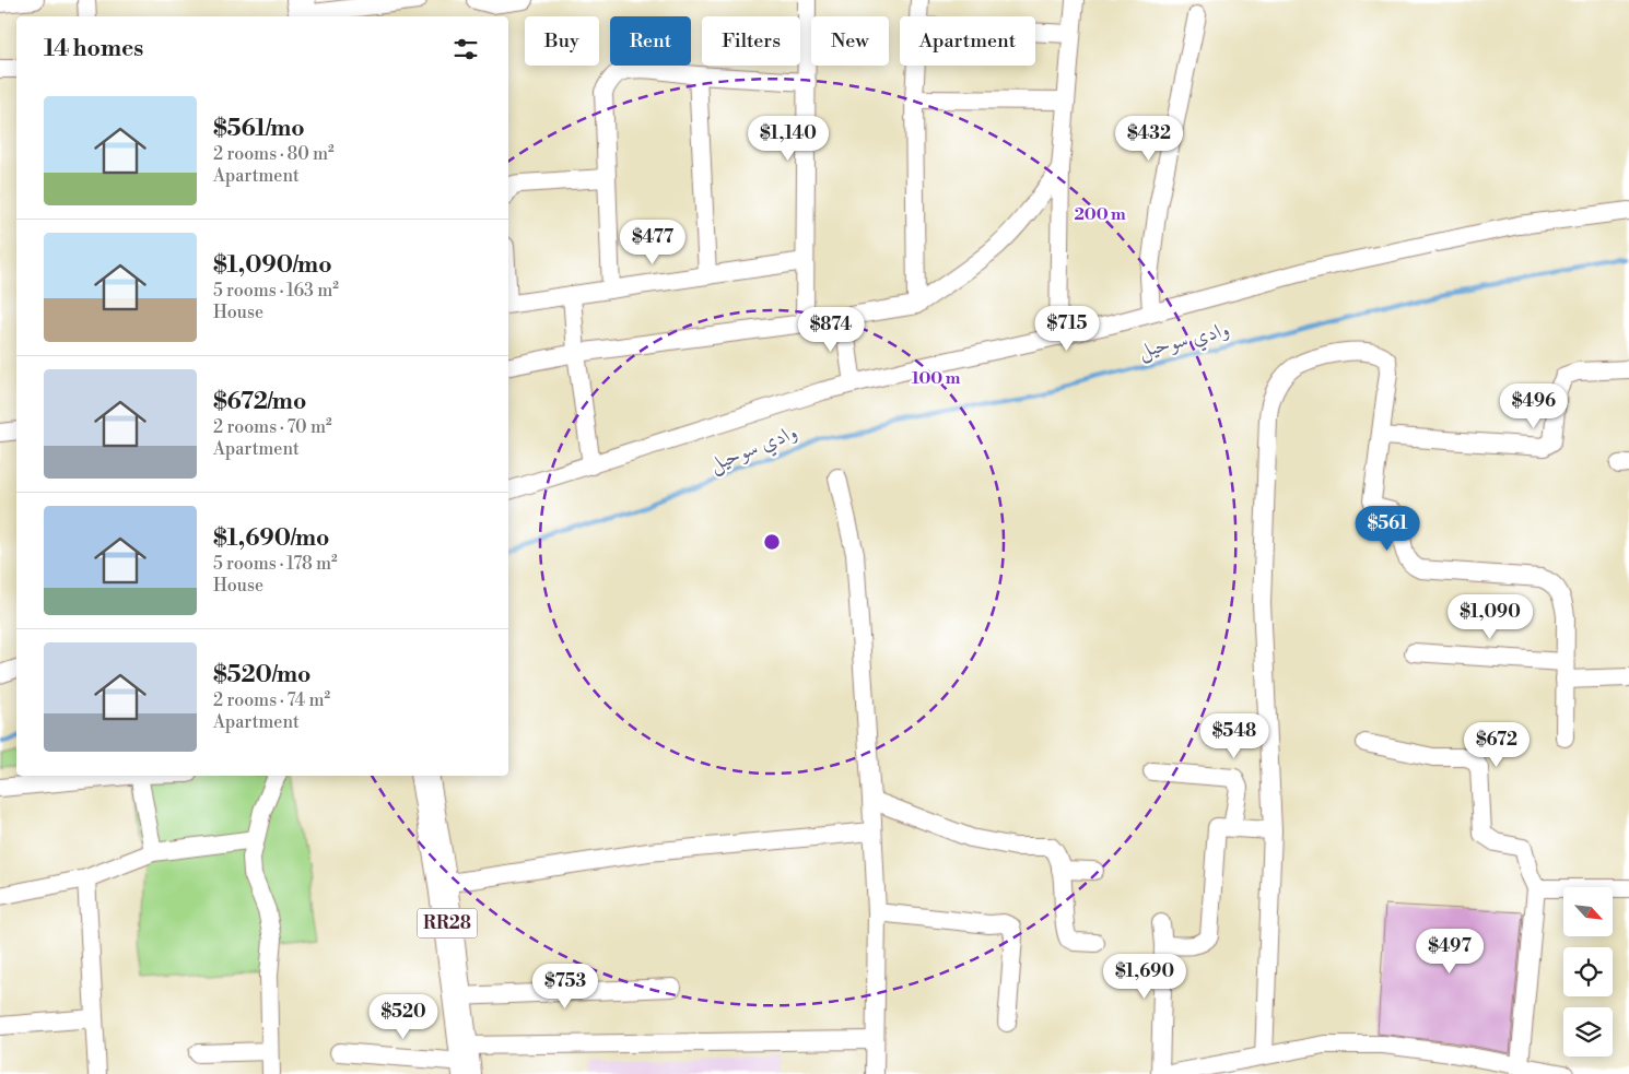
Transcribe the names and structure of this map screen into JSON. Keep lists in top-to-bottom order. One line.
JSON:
{"streets":{"main road":["RR28"]},"water":["وادي سوحيل"],"north":"bottom right","page":{"chip":["Buy","Rent","Filters","New","Apartment"],"heading":"14 homes","list":[{"name":"$561/mo","note":"2 rooms · 80 m² · Apartment"},{"name":"$1,090/mo","note":"5 rooms · 163 m² · House"},{"name":"$672/mo","note":"2 rooms · 70 m² · Apartment"},{"name":"$1,690/mo","note":"5 rooms · 178 m² · House"},{"name":"$520/mo","note":"2 rooms · 74 m² · Apartment"}],"price":["$1,140","$432","$477","$715","$874","$496","$561","$1,090","$548","$672","$497","$1,690","$753","$520"]},"rings":["200 m","100 m"]}
